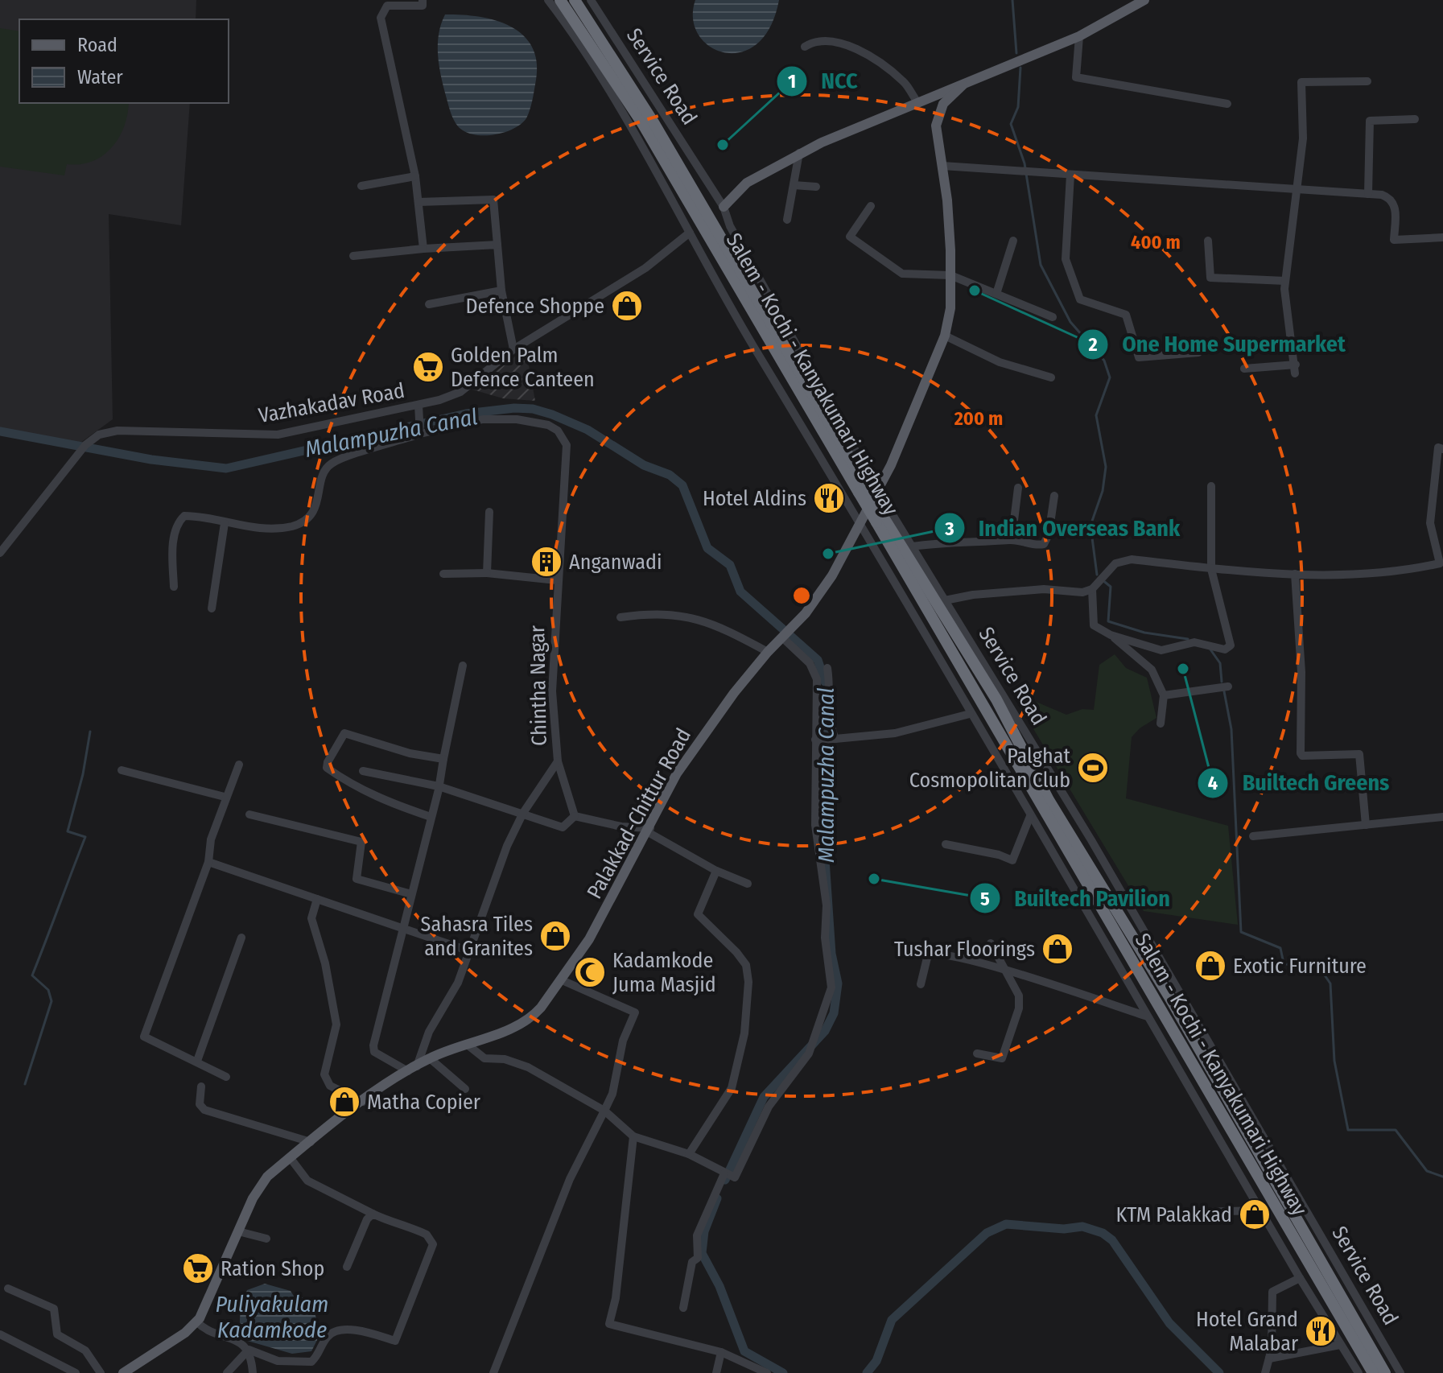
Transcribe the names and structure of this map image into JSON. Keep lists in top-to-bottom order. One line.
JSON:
{"streets":{"highway":["Salem - Kochi - Kanyakumari Highway"],"main road":["Palakkad-Chittur Road"],"street":["Service Road","Vazhakadav Road","Chintha Nagar"]},"crossings":[["Service Road","Salem - Kochi - Kanyakumari Highway"],["Service Road","Palakkad-Chittur Road"],["Salem - Kochi - Kanyakumari Highway","Palakkad-Chittur Road"]],"water":["Malampuzha Canal","Puliyakulam Kadamkode"],"places":{"other":["NCC","One Home Supermarket","Indian Overseas Bank","Builtech Greens","Builtech Pavilion"],"shop":["Defence Shoppe","Sahasra Tiles and Granites","Tushar Floorings","Exotic Furniture","Matha Copier","KTM Palakkad"],"supermarket":["Golden Palm Defence Canteen","Ration Shop"],"restaurant":["Hotel Aldins","Hotel Grand Malabar"],"building":["Anganwadi"],"sports":["Palghat Cosmopolitan Club"],"mosque":["Kadamkode Juma Masjid"]},"legend":["Road","Water"],"rings":["400 m","200 m"]}
